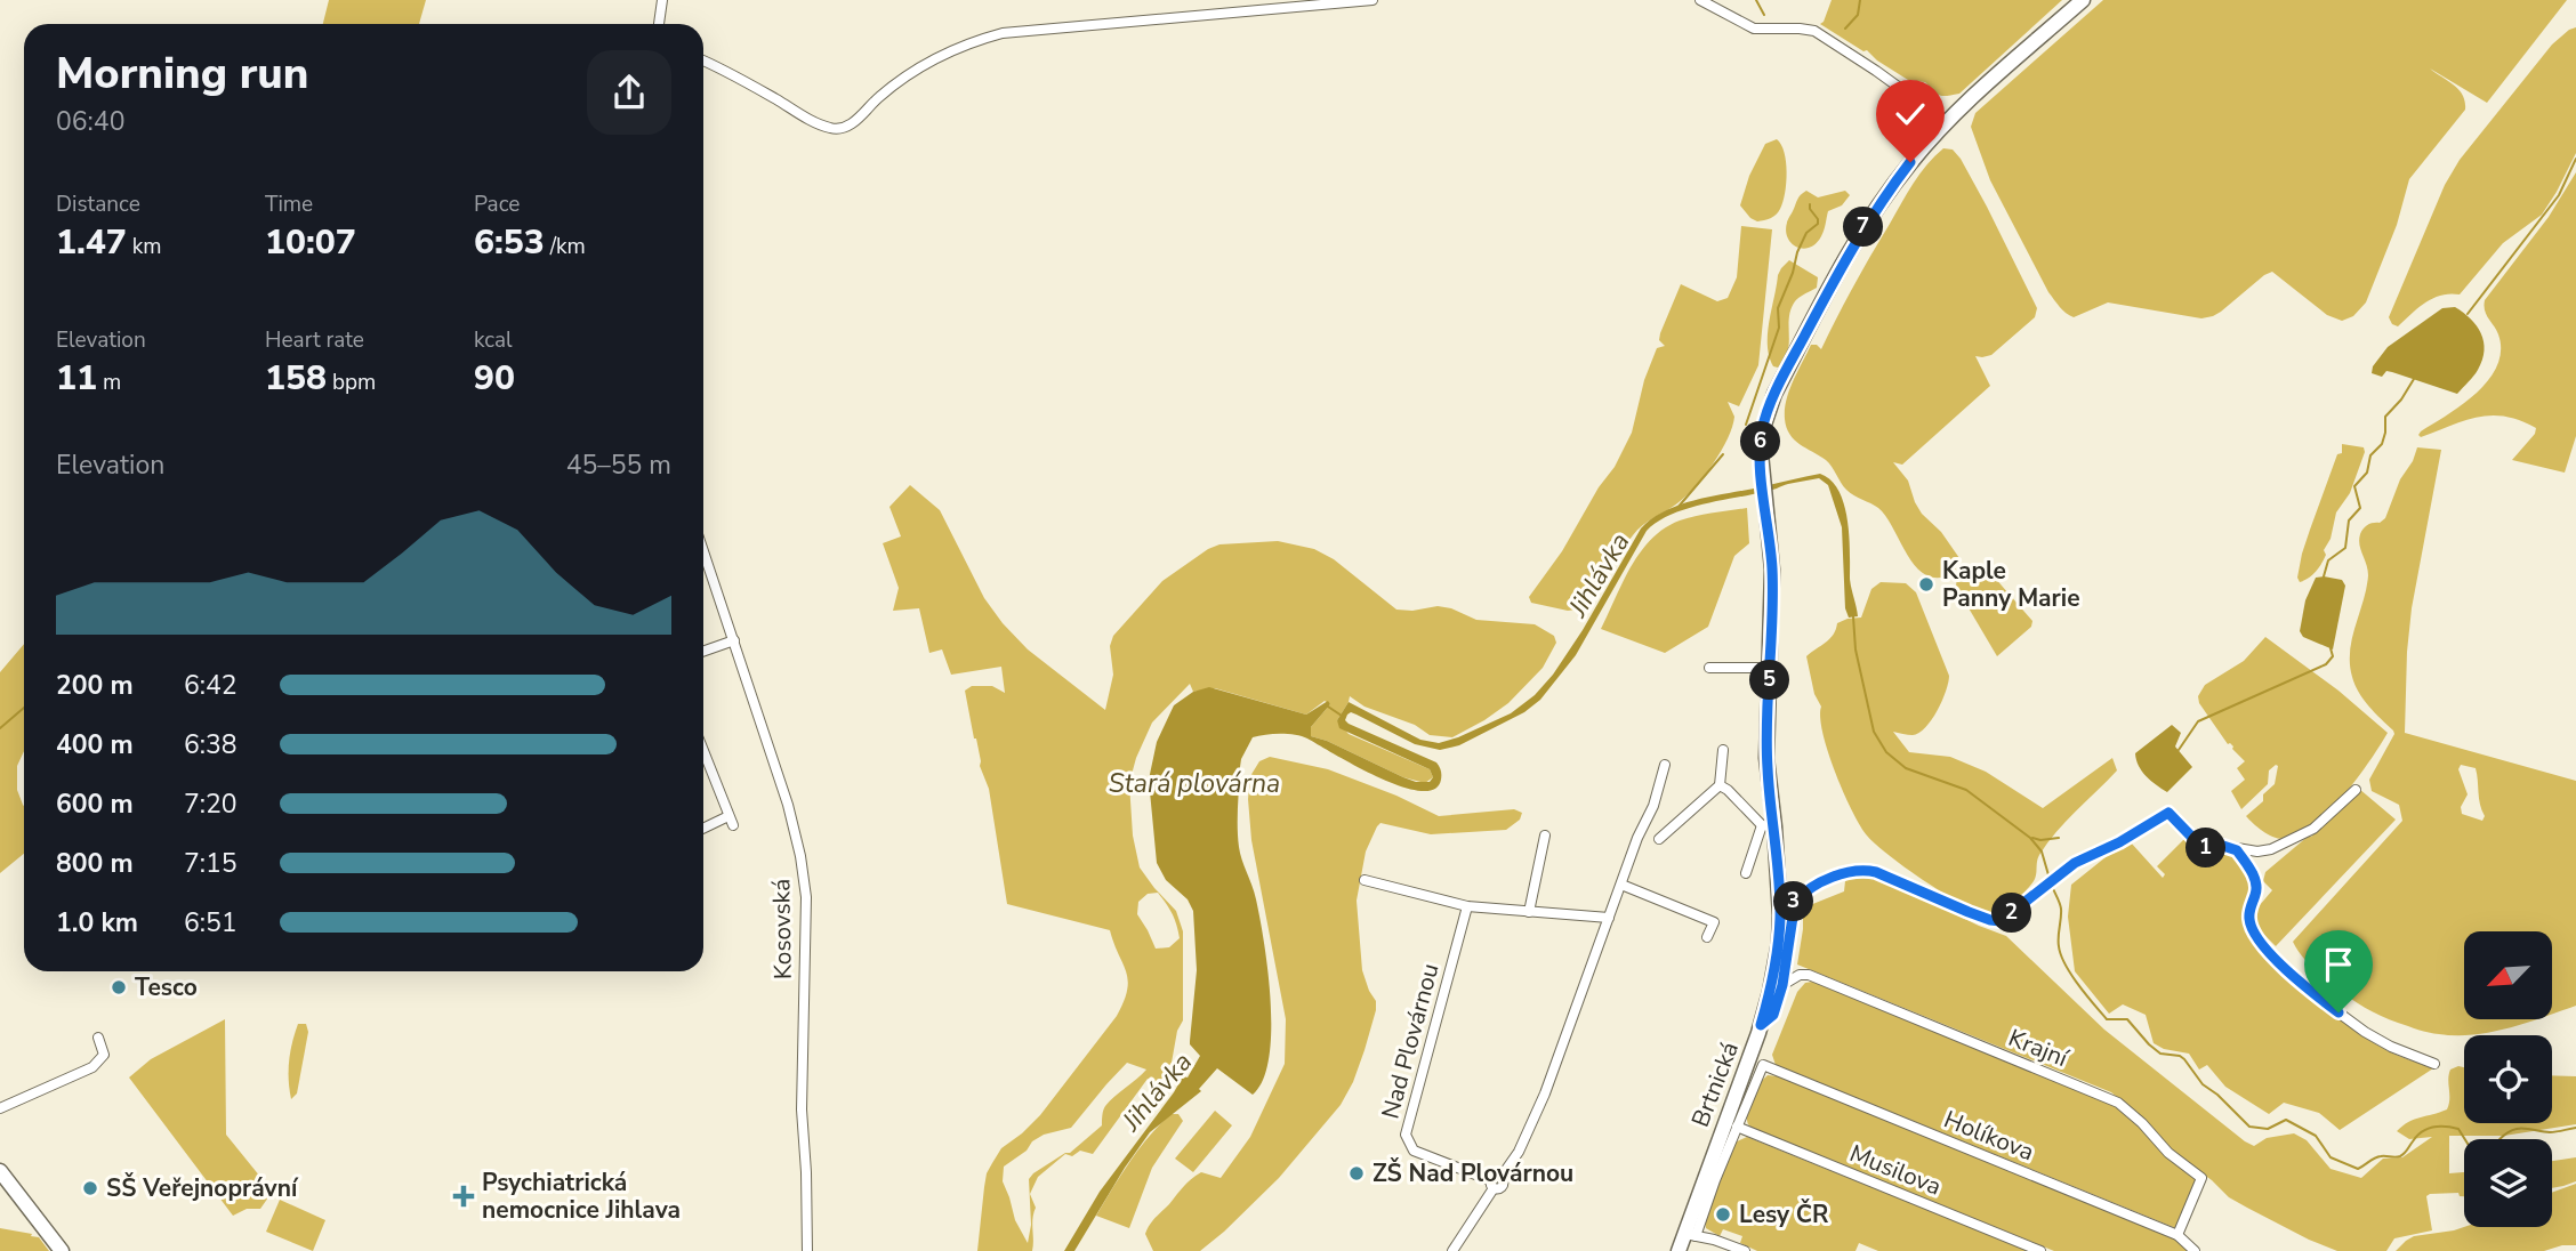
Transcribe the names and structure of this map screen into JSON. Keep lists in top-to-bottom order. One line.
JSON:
{"streets":{"main road":["Brtnická"],"street":["Kosovská","Nad Plovárnou","Krajní","Holíkova","Musilova"]},"crossings":[["Krajní","Holíkova"],["Brtnická","Holíkova"],["Brtnická","Musilova"]],"water":["Jihlávka","Stará plovárna"],"places":{"other":["Kaple Panny Marie","Tesco","ZŠ Nad Plovárnou","SŠ Veřejnoprávní","Lesy ČR"],"health":["Psychiatrická nemocnice Jihlava"]},"north":"bottom left","page":{"heading":["Morning run","06:40"],"stats":[["Distance","1.47 km"],["Time","10:07"],["Pace","6:53 /km"],["Elevation","11 m"],["Heart rate","158 bpm"],["kcal","90"]],"pins":["7","6","5","1","3","2"],"chart":["Elevation","45–55 m"],"list":[{"name":"200 m","note":"6:42"},{"name":"400 m","note":"6:38"},{"name":"600 m","note":"7:20"},{"name":"800 m","note":"7:15"},{"name":"1.0 km","note":"6:51"}]}}
